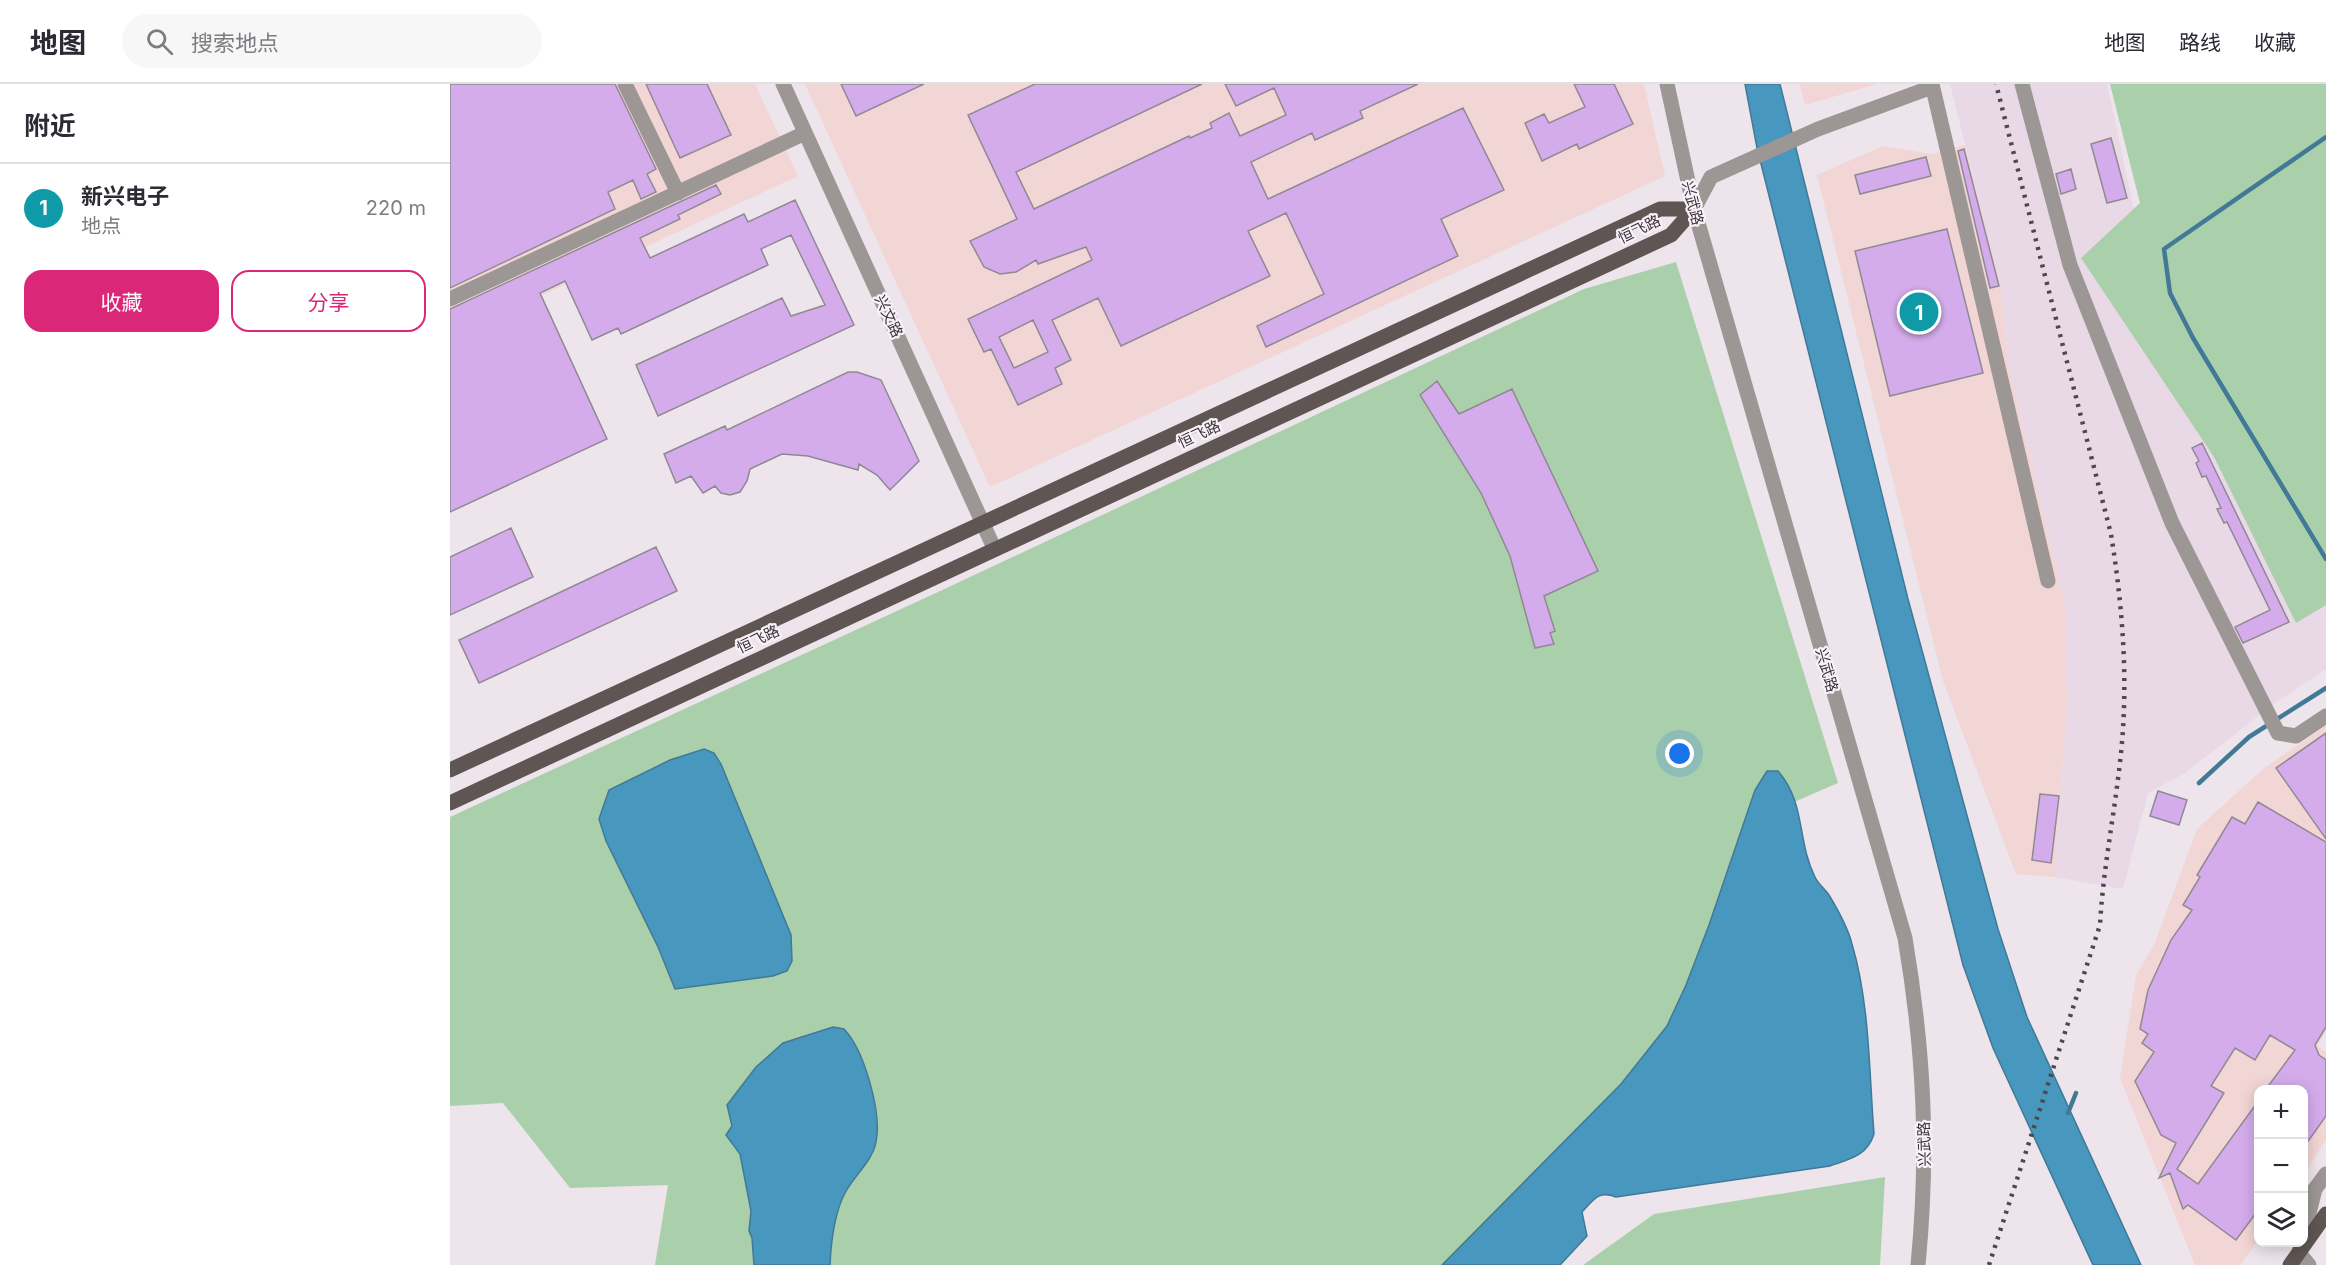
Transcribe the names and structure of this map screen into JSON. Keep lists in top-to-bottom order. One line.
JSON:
{"streets":{"main road":["恒飞路"],"street":["兴武路","兴文路"]},"crossings":[["兴武路","恒飞路"],["恒飞路","兴文路"]],"page":{"header":"地图","search":"搜索地点","nav":["地图","路线","收藏"],"heading":"附近","list":[{"mark":"1","name":"新兴电子","note":"地点","value":"220 m"}],"buttons":["收藏","分享"],"pins":"1","map_buttons":["+","−"]}}
